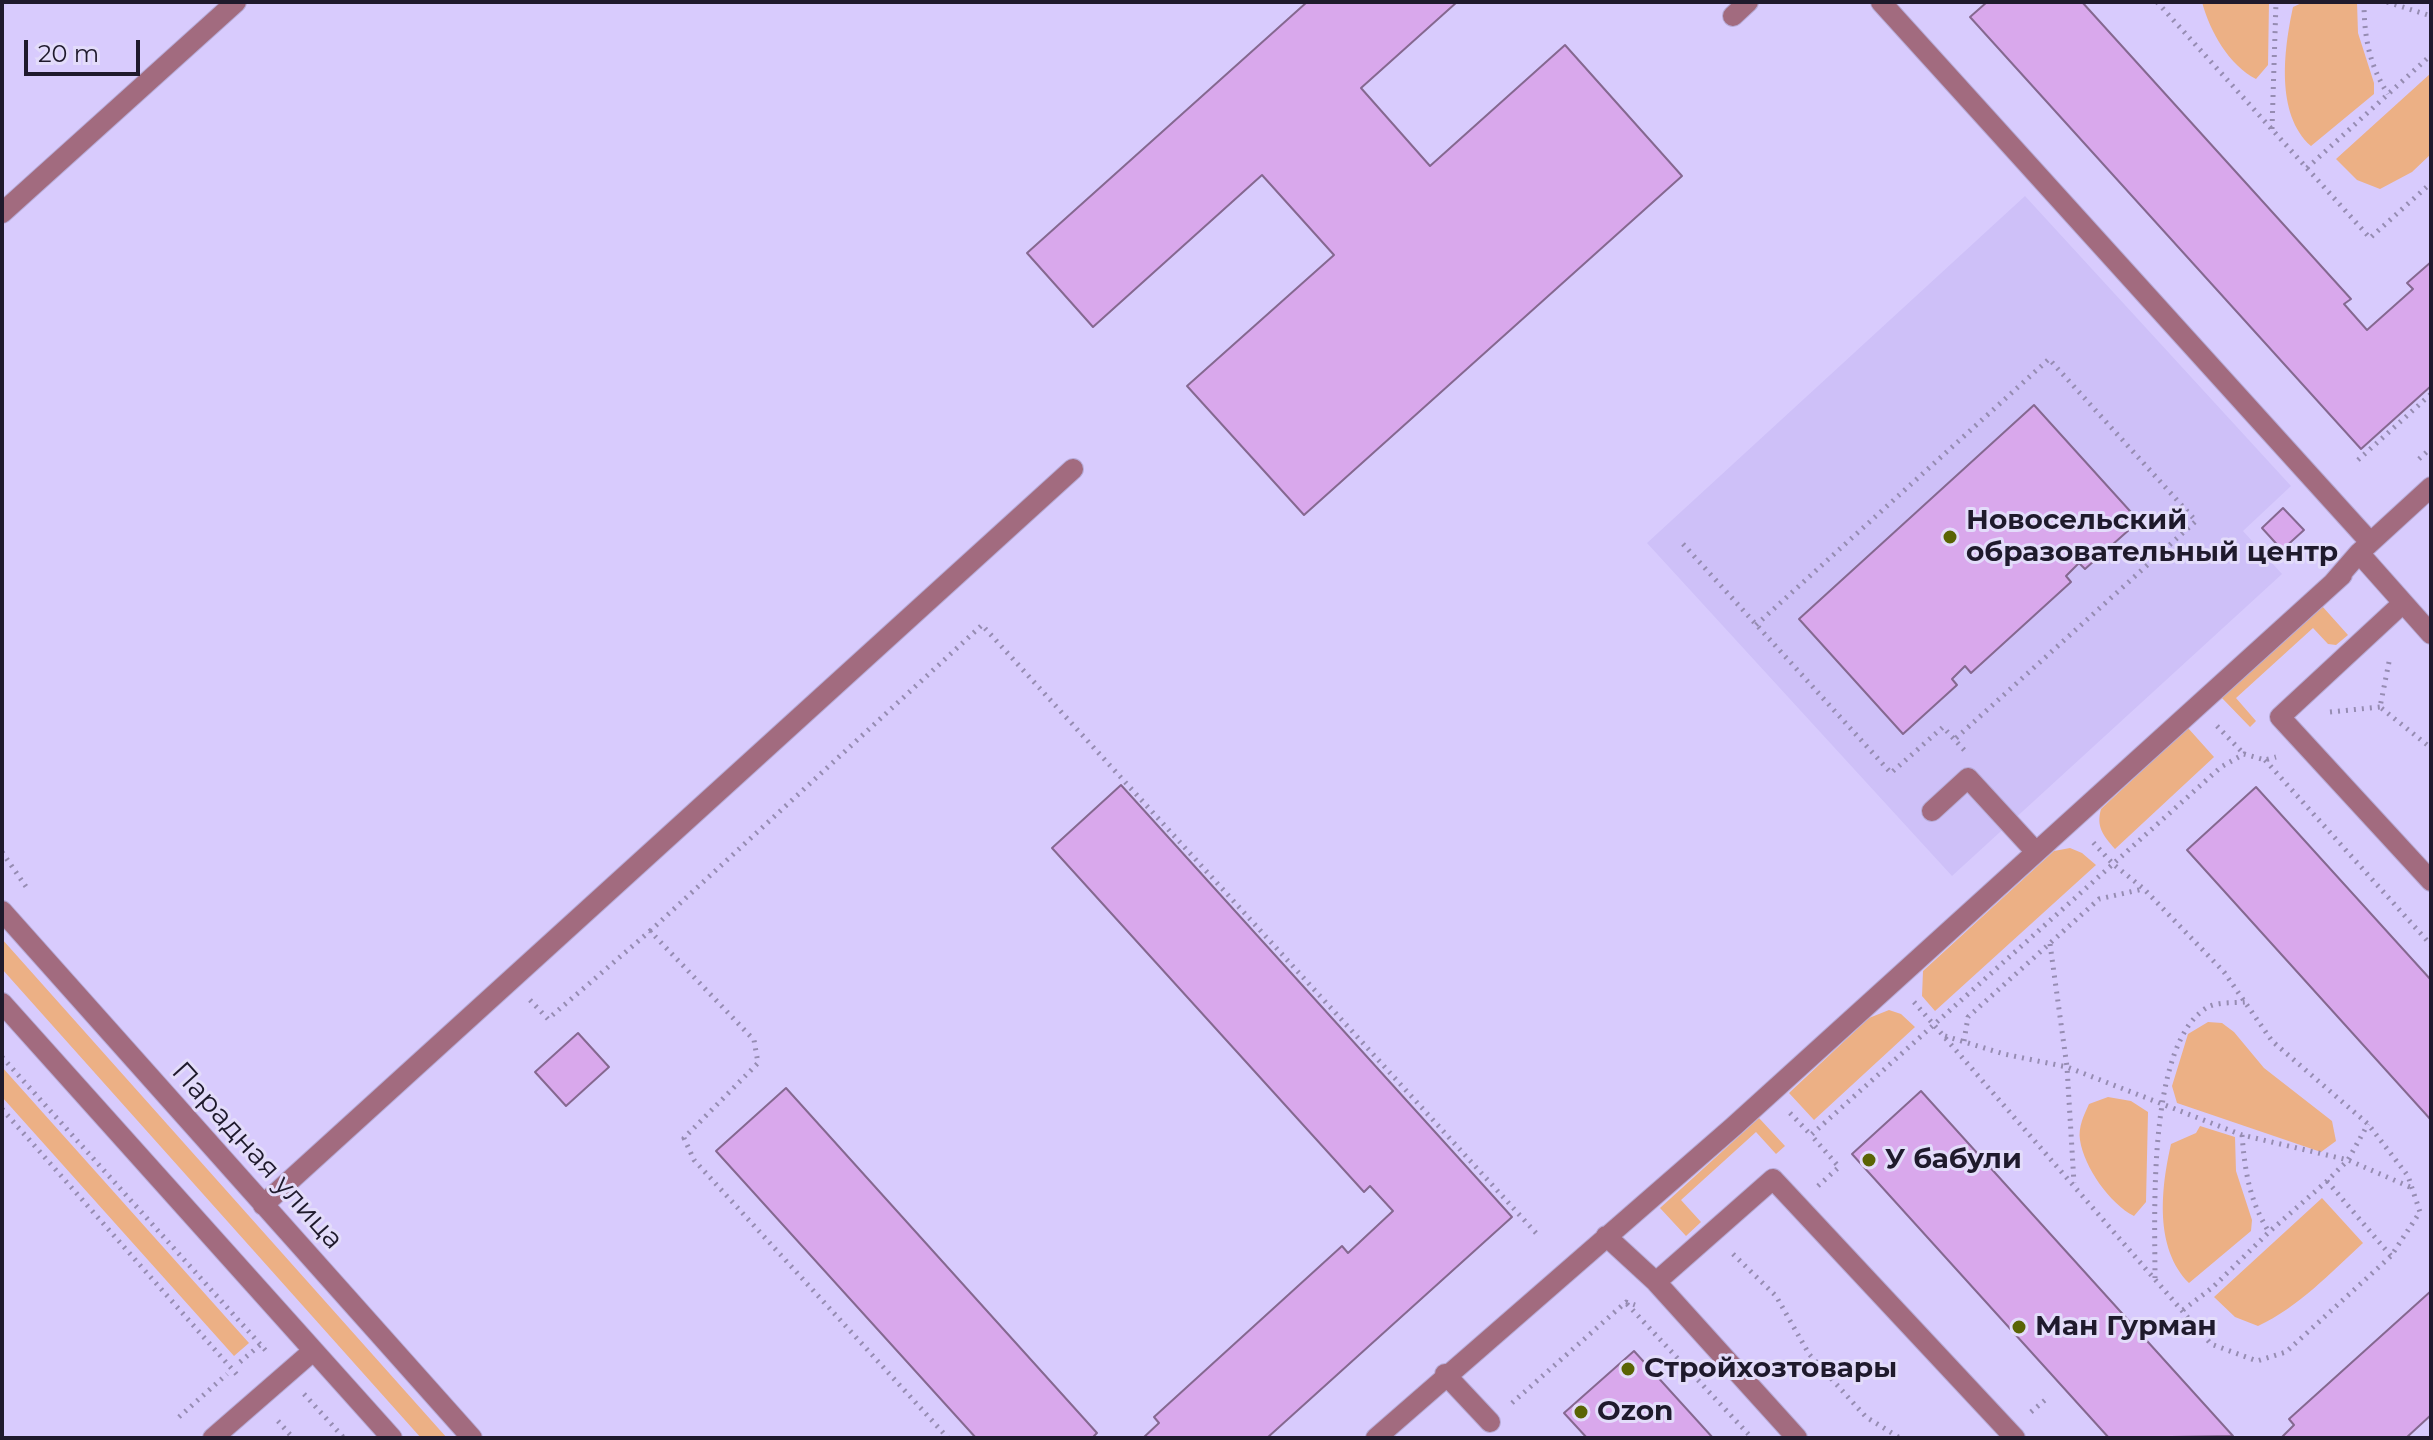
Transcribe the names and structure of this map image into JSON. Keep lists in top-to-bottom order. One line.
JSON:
{"streets":{"lane":["Парадная улица"]},"places":["Новосельский образовательный центр","У бабули","Ман Гурман","Стройхозтовары","Ozon"],"scale_bar":"20 m"}
